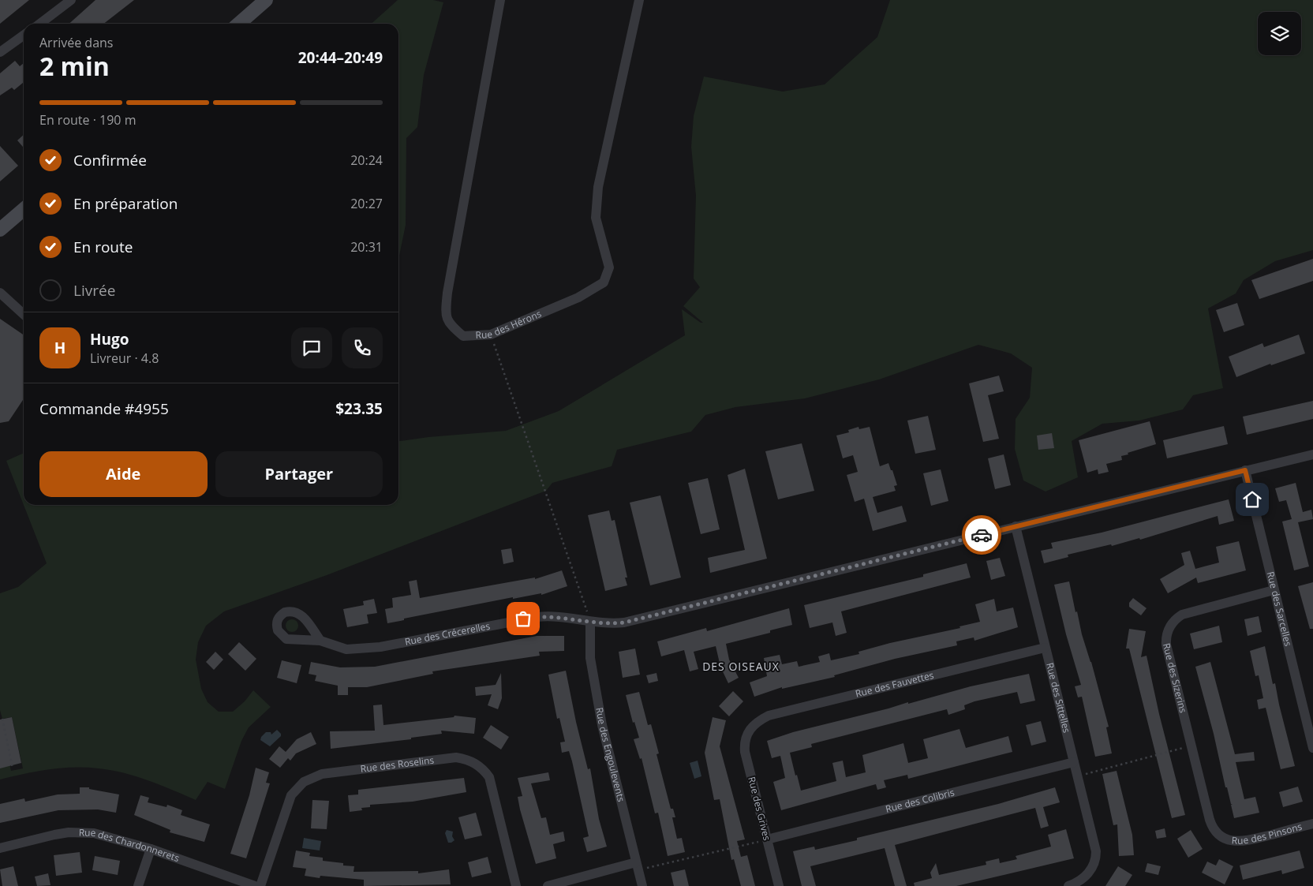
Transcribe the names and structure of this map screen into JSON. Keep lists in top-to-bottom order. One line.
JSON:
{"streets":{"street":["Rue des Hérons","Rue des Sarcelles","Rue des Crécerelles","Rue des Sizerins","Rue des Fauvettes","Rue des Sittelles","Rue des Engoulevents","Rue des Roselins","Rue des Colibris","Rue des Grives","Rue des Pinsons","Rue des Chardonnerets"]},"crossings":[["Rue des Sarcelles","Rue des Crécerelles"],["Rue des Sarcelles","Rue des Sizerins"],["Rue des Crécerelles","Rue des Sittelles"],["Rue des Crécerelles","Rue des Engoulevents"],["Rue des Sizerins","Rue des Pinsons"],["Rue des Fauvettes","Rue des Sittelles"],["Rue des Fauvettes","Rue des Grives"],["Rue des Sittelles","Rue des Colibris"],["Rue des Colibris","Rue des Grives"]],"districts":["DES OISEAUX"],"page":{"heading":["2 min","Arrivée dans","20:44–20:49"],"panel":["Hugo","Livreur · 4.8","Commande #4955","$23.35"],"bar":"En route · 190 m","list":[["Confirmée","20:24"],["En préparation","20:27"],["En route","20:31"],"Livrée"],"round":"H","buttons":["Aide","Partager"]}}
